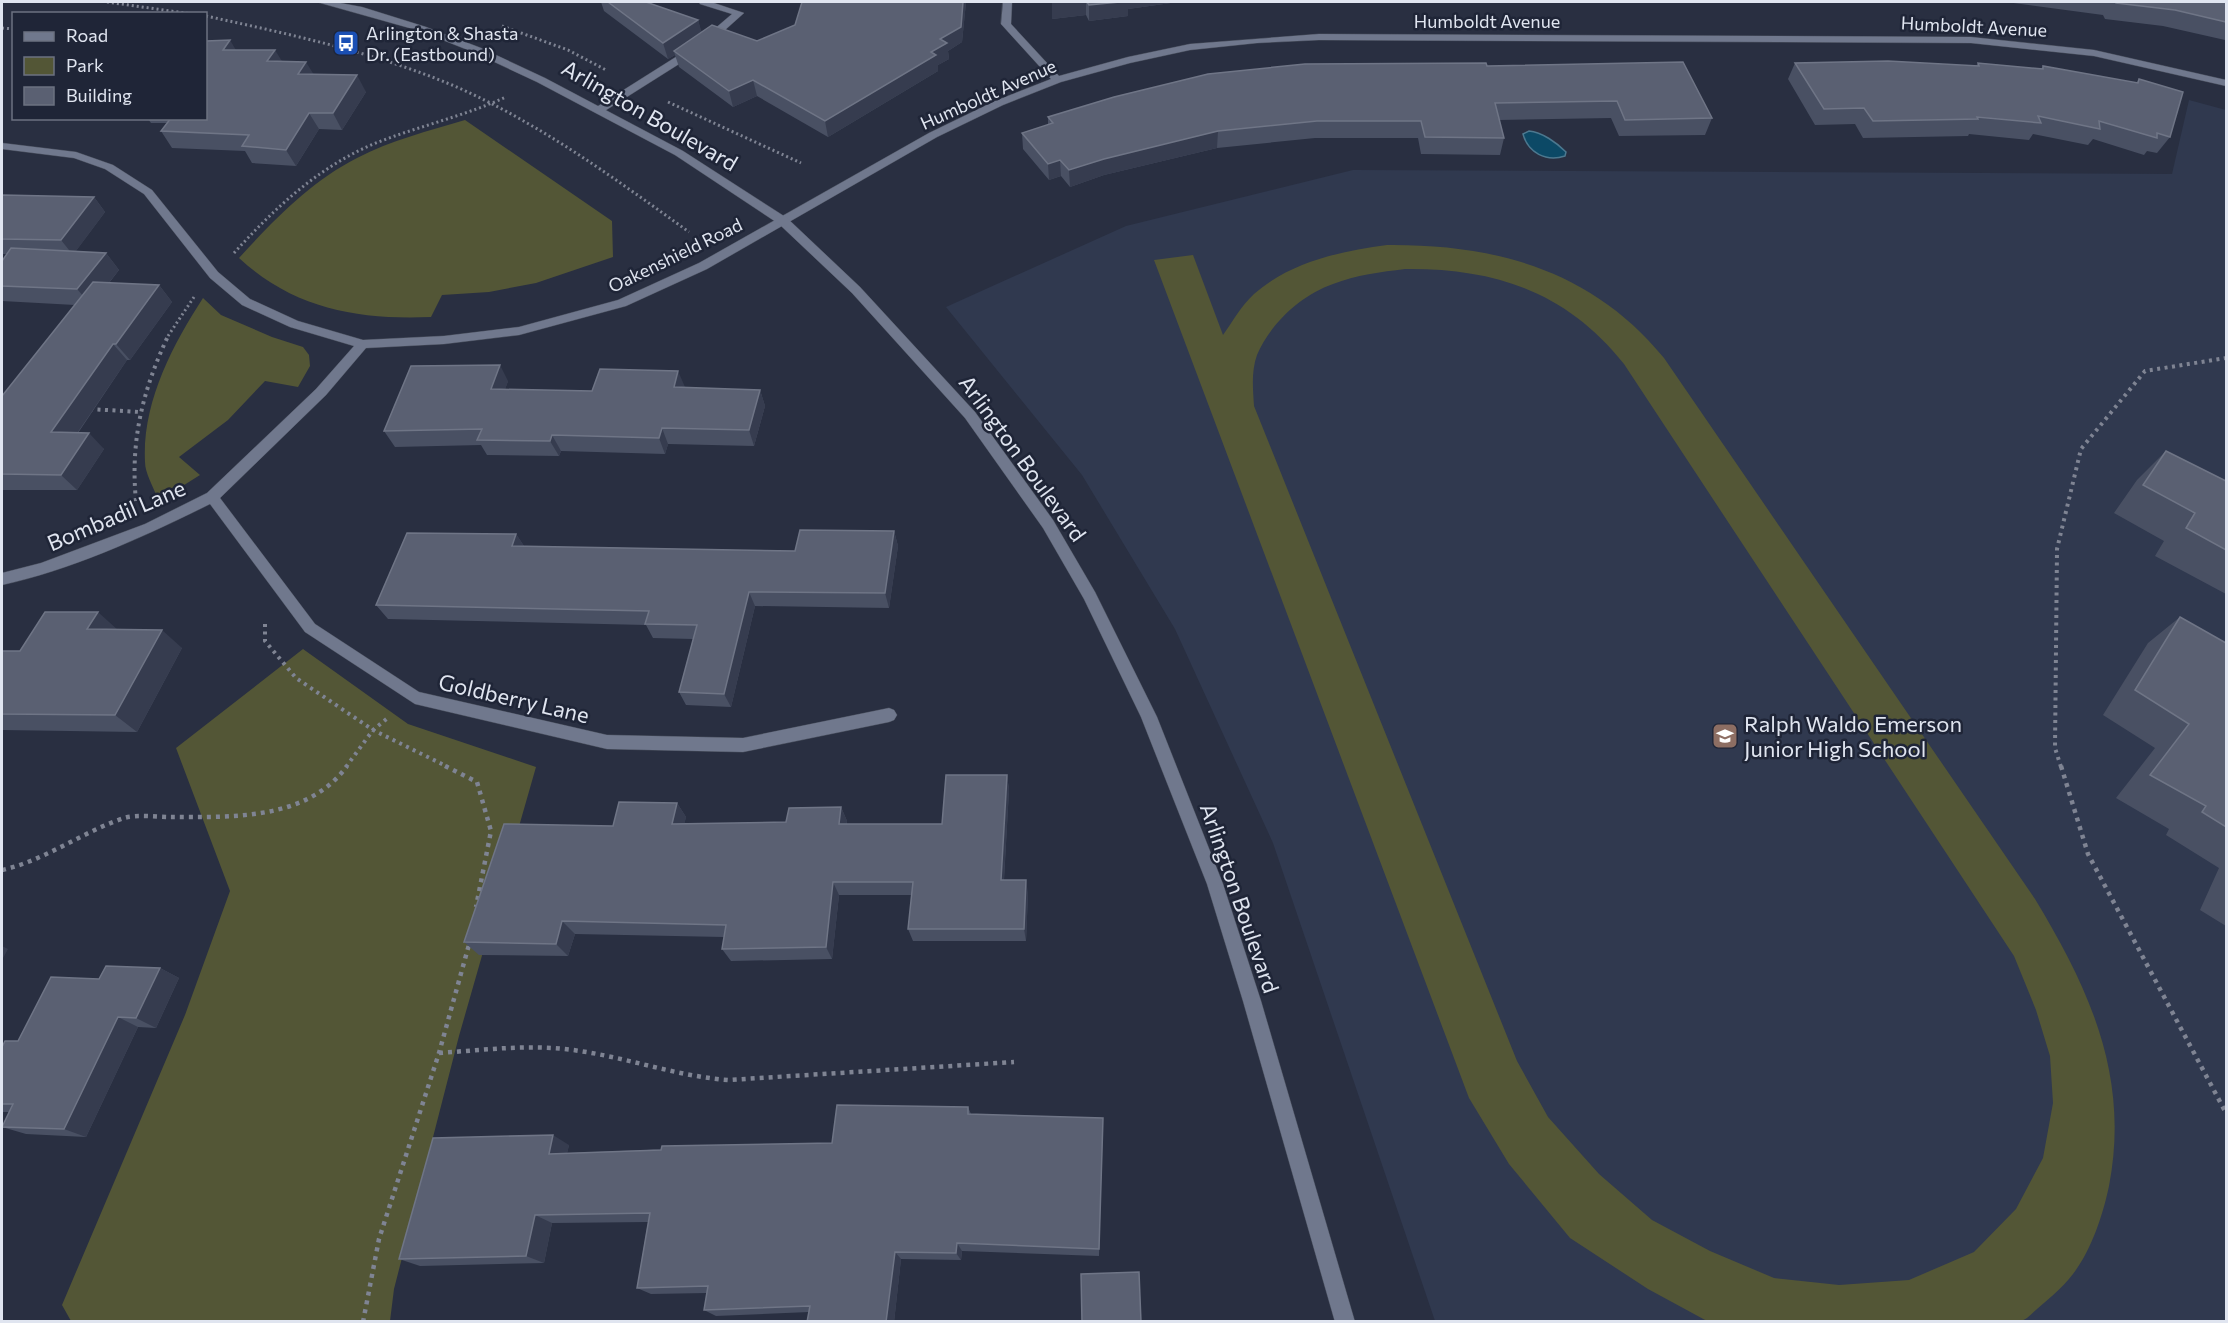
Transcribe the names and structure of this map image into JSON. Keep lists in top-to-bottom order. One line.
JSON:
{"streets":{"street":["Humboldt Avenue","Arlington Boulevard","Oakenshield Road","Bombadil Lane","Goldberry Lane"]},"crossings":[["Humboldt Avenue","Arlington Boulevard"],["Humboldt Avenue","Oakenshield Road"],["Arlington Boulevard","Oakenshield Road"],["Oakenshield Road","Bombadil Lane"],["Bombadil Lane","Goldberry Lane"]],"places":{"bus stop":["Arlington & Shasta Dr. (Eastbound)"],"school or university":["Ralph Waldo Emerson Junior High School"]},"legend":["Road","Park","Building"]}
